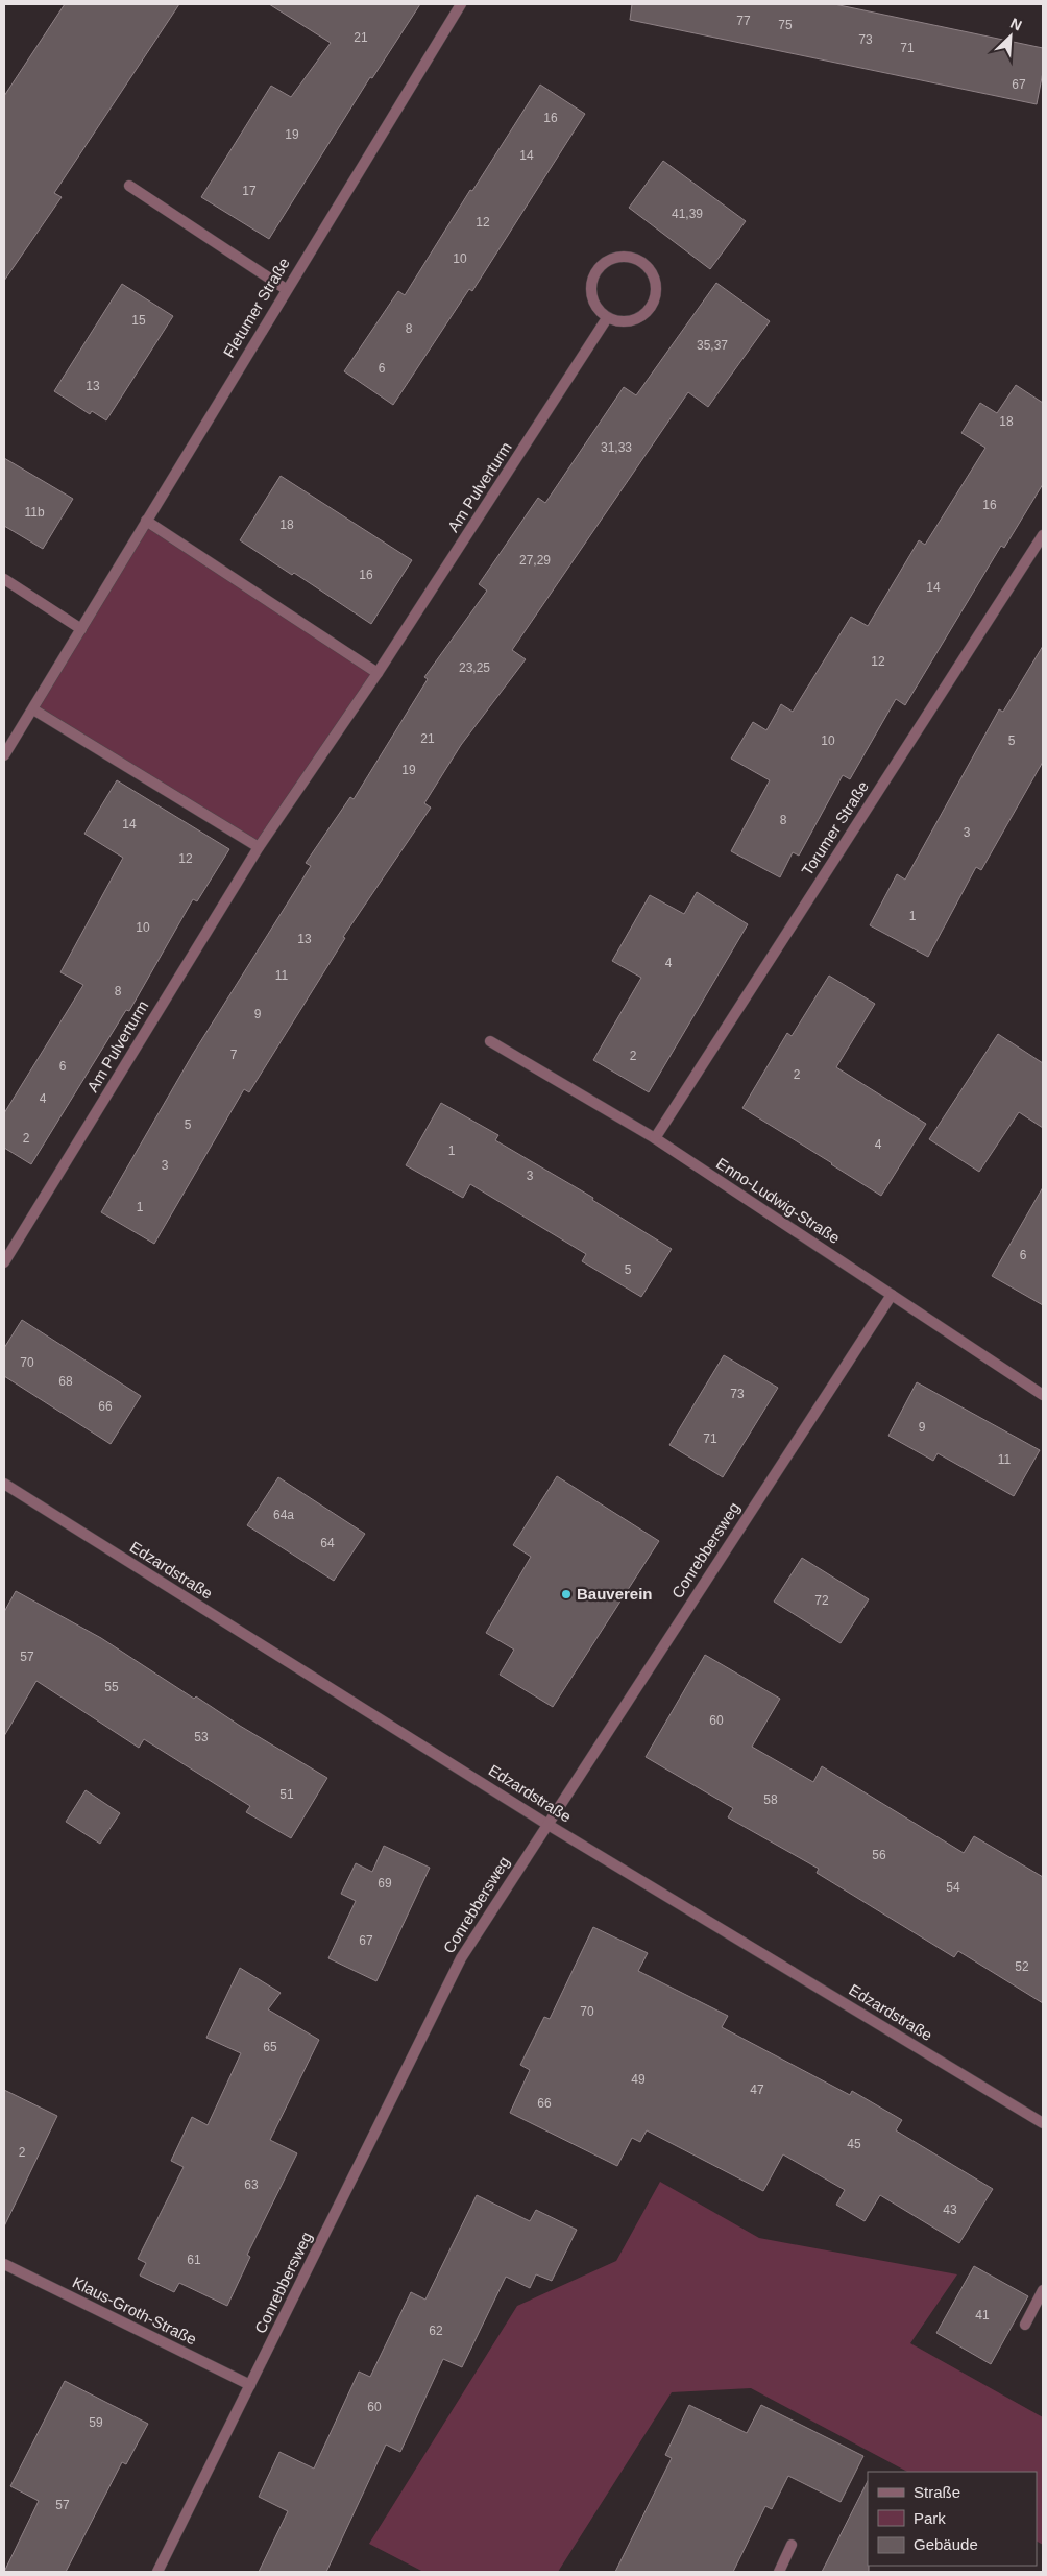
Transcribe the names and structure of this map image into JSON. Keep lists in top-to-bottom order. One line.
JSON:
{"streets":{"street":["Fletumer Straße","Am Pulverturm","Torumer Straße","Enno-Ludwig-Straße","Conrebbersweg","Edzardstraße","Klaus-Groth-Straße"]},"crossings":[["Torumer Straße","Enno-Ludwig-Straße"],["Enno-Ludwig-Straße","Conrebbersweg"],["Conrebbersweg","Edzardstraße"],["Conrebbersweg","Klaus-Groth-Straße"]],"places":["Bauverein"],"house_numbers":["77","75","21","73","71","67","16","19","14","17","41,39","12","10","15","8","35,37","6","13","18","31,33","16","11b","18","27,29","16","14","12","23,25","21","10","5","19","8","14","3","12","1","10","13","4","11","8","9","7","2","6","2","4","5","2","4","1","3","3","1","6","5","70","68","73","66","9","71","11","64a","64","72","57","55","60","53","51","58","56","69","54","67","52","70","65","49","47","66","45","2","63","43","61","41","62","60","59","57"],"legend":["Straße","Park","Gebäude"],"north":"top right"}
